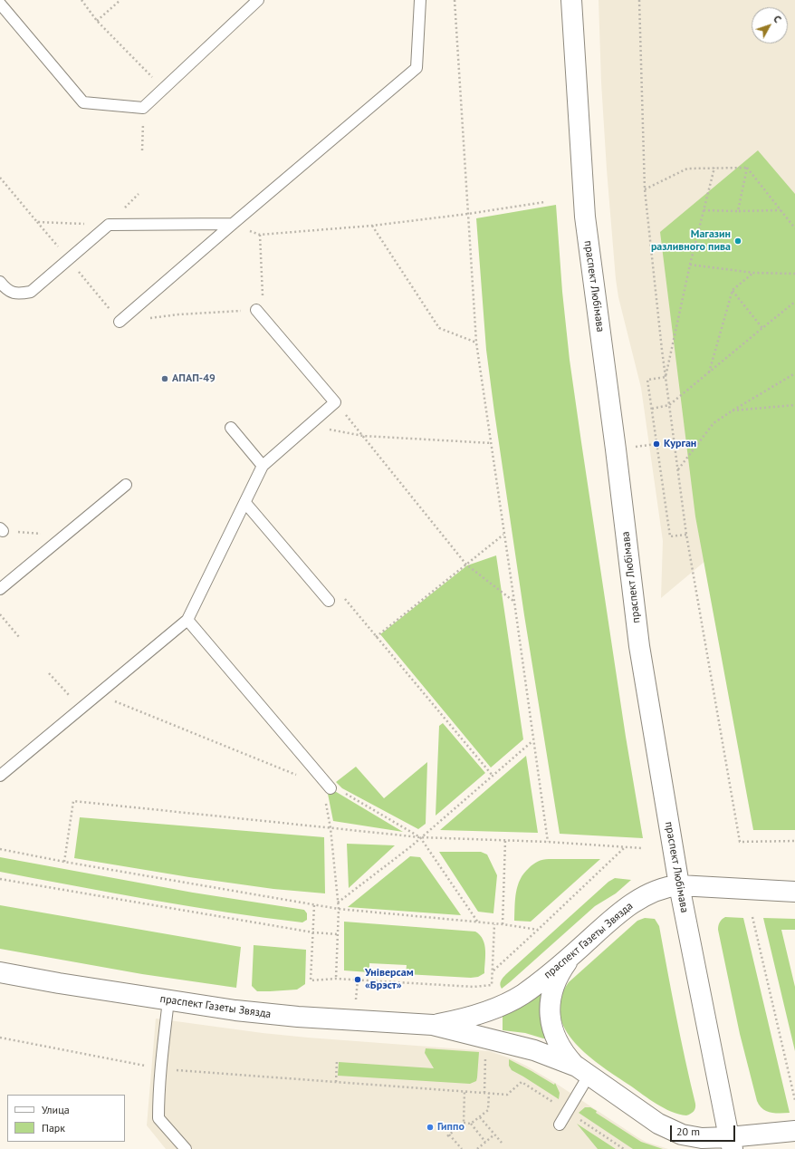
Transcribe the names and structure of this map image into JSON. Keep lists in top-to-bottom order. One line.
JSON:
{"streets":{"main road":["праспект Любімава","праспект Газеты Звязда"]},"crossings":[["праспект Любімава","праспект Газеты Звязда"]],"places":["Магазин разливного пива","АПАП-49","Курган","Універсам «Брэст»","Гиппо"],"legend":["Улица","Парк"],"scale_bar":"20 m","north":"top right"}
